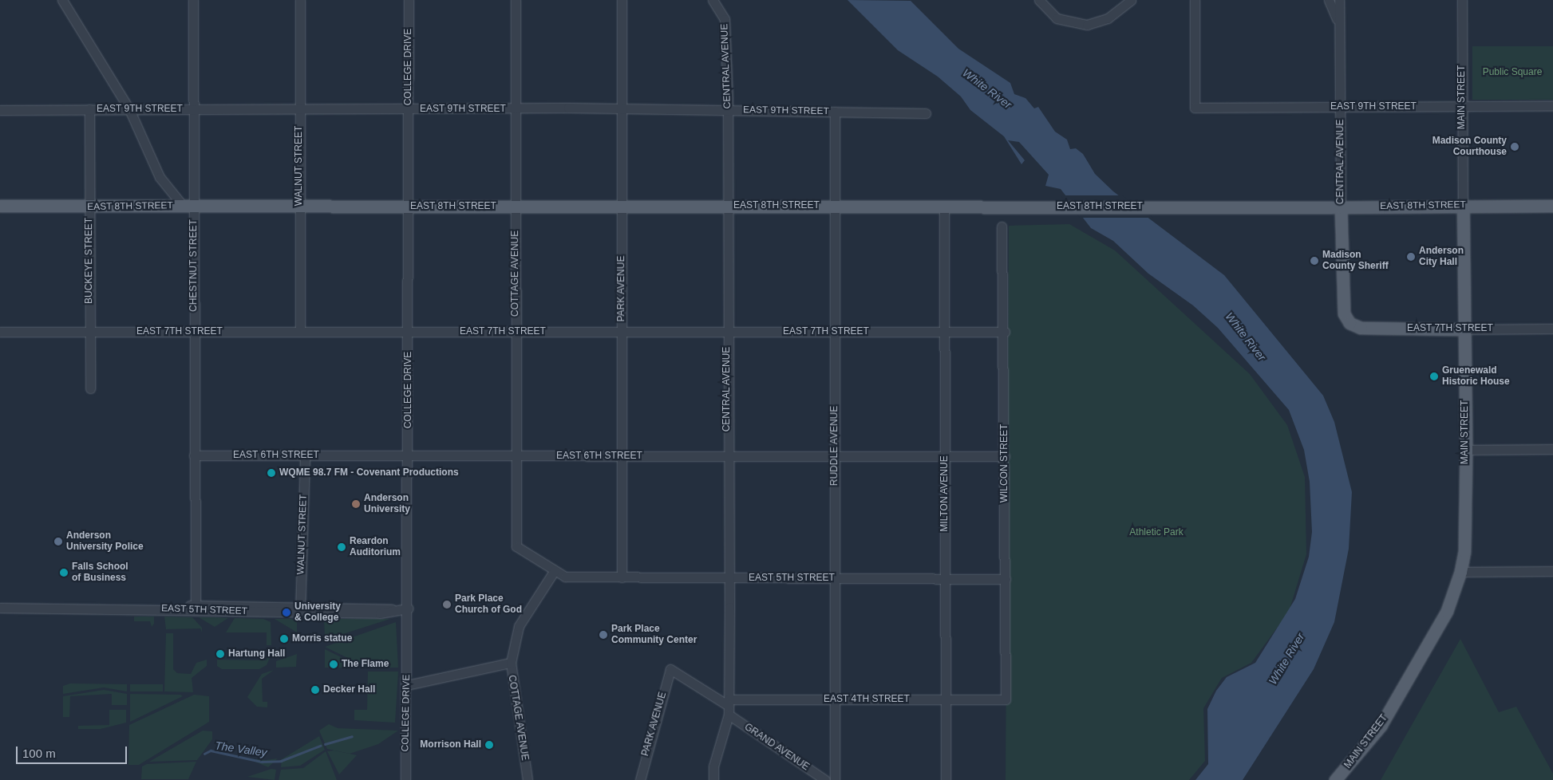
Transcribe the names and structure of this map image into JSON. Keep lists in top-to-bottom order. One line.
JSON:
{"streets":{"main road":["CENTRAL AVENUE","MAIN STREET","EAST 8TH STREET","EAST 7TH STREET"],"street":["COLLEGE DRIVE","EAST 9TH STREET","WALNUT STREET","BUCKEYE STREET","CHESTNUT STREET","COTTAGE AVENUE","PARK AVENUE","RUDDLE AVENUE","EAST 6TH STREET","WILCON STREET","MILTON AVENUE","EAST 5TH STREET","EAST 4TH STREET","GRAND AVENUE"]},"crossings":[["CENTRAL AVENUE","EAST 9TH STREET"],["CENTRAL AVENUE","EAST 8TH STREET"],["CENTRAL AVENUE","EAST 7TH STREET"],["CENTRAL AVENUE","EAST 6TH STREET"],["CENTRAL AVENUE","EAST 5TH STREET"],["CENTRAL AVENUE","EAST 4TH STREET"],["CENTRAL AVENUE","GRAND AVENUE"],["COLLEGE DRIVE","EAST 9TH STREET"],["COLLEGE DRIVE","EAST 8TH STREET"],["COLLEGE DRIVE","EAST 7TH STREET"],["COLLEGE DRIVE","EAST 6TH STREET"],["COLLEGE DRIVE","EAST 5TH STREET"],["MAIN STREET","EAST 9TH STREET"],["MAIN STREET","EAST 8TH STREET"],["MAIN STREET","EAST 7TH STREET"],["EAST 9TH STREET","WALNUT STREET"],["EAST 9TH STREET","BUCKEYE STREET"],["EAST 9TH STREET","CHESTNUT STREET"],["EAST 9TH STREET","COTTAGE AVENUE"],["EAST 9TH STREET","PARK AVENUE"],["EAST 9TH STREET","RUDDLE AVENUE"],["WALNUT STREET","EAST 8TH STREET"],["WALNUT STREET","EAST 7TH STREET"],["WALNUT STREET","EAST 6TH STREET"],["WALNUT STREET","EAST 5TH STREET"],["EAST 8TH STREET","BUCKEYE STREET"],["EAST 8TH STREET","CHESTNUT STREET"],["EAST 8TH STREET","COTTAGE AVENUE"],["EAST 8TH STREET","PARK AVENUE"],["EAST 8TH STREET","RUDDLE AVENUE"],["EAST 8TH STREET","MILTON AVENUE"],["BUCKEYE STREET","EAST 7TH STREET"],["CHESTNUT STREET","EAST 7TH STREET"],["CHESTNUT STREET","EAST 6TH STREET"],["COTTAGE AVENUE","EAST 7TH STREET"],["COTTAGE AVENUE","EAST 6TH STREET"],["COTTAGE AVENUE","EAST 5TH STREET"],["PARK AVENUE","EAST 7TH STREET"],["PARK AVENUE","EAST 6TH STREET"],["PARK AVENUE","EAST 5TH STREET"],["PARK AVENUE","GRAND AVENUE"],["EAST 7TH STREET","RUDDLE AVENUE"],["EAST 7TH STREET","WILCON STREET"],["EAST 7TH STREET","MILTON AVENUE"],["RUDDLE AVENUE","EAST 6TH STREET"],["RUDDLE AVENUE","EAST 5TH STREET"],["RUDDLE AVENUE","EAST 4TH STREET"],["EAST 6TH STREET","WILCON STREET"],["EAST 6TH STREET","MILTON AVENUE"],["WILCON STREET","EAST 5TH STREET"],["WILCON STREET","EAST 4TH STREET"],["MILTON AVENUE","EAST 5TH STREET"],["MILTON AVENUE","EAST 4TH STREET"],["EAST 4TH STREET","GRAND AVENUE"]],"water":["White River","The Valley"],"parks":["Public Square","Athletic Park"],"places":["Madison County Courthouse","Anderson City Hall","Madison County Sheriff","Gruenewald Historic House","WQME 98.7 FM - Covenant Productions","Anderson University","Anderson University Police","Reardon Auditorium","Falls School of Business","Park Place Church of God","University & College","Park Place Community Center","Morris statue","Hartung Hall","The Flame","Decker Hall","Morrison Hall"],"scale_bar":"100 m"}
